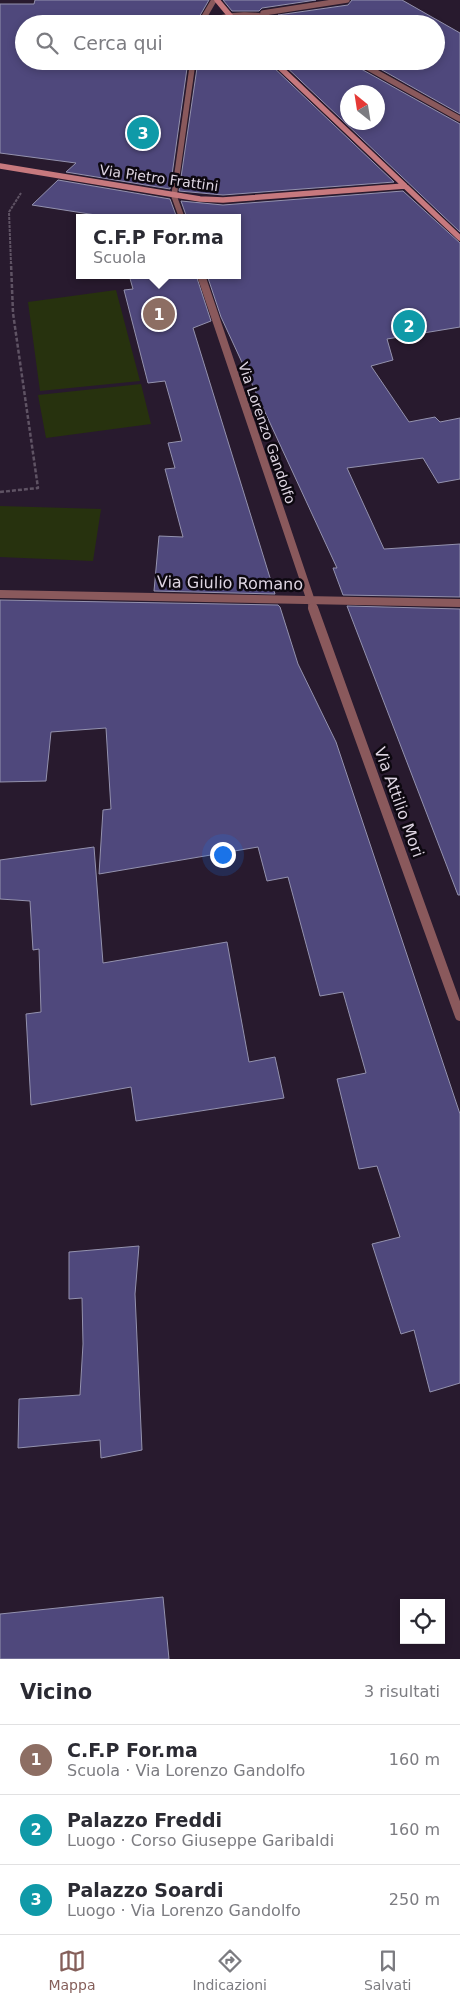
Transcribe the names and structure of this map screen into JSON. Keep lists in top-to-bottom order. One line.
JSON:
{"streets":{"main road":["Via Pietro Frattini"],"street":["Via Lorenzo Gandolfo","Via Giulio Romano","Via Attilio Mori"]},"crossings":[["Via Lorenzo Gandolfo","Via Giulio Romano"],["Via Lorenzo Gandolfo","Via Attilio Mori"],["Via Giulio Romano","Via Attilio Mori"]],"north":"top left","page":{"search":"Cerca qui","pins":["3","1","2"],"popup":["C.F.P For.ma","Scuola"],"heading":["Vicino","3 risultati"],"list":[{"mark":"1","name":"C.F.P For.ma","note":"Scuola · Via Lorenzo Gandolfo","value":"160 m"},{"mark":"2","name":"Palazzo Freddi","note":"Luogo · Corso Giuseppe Garibaldi","value":"160 m"},{"mark":"3","name":"Palazzo Soardi","note":"Luogo · Via Lorenzo Gandolfo","value":"250 m"}],"nav":["Mappa","Indicazioni","Salvati"]}}
